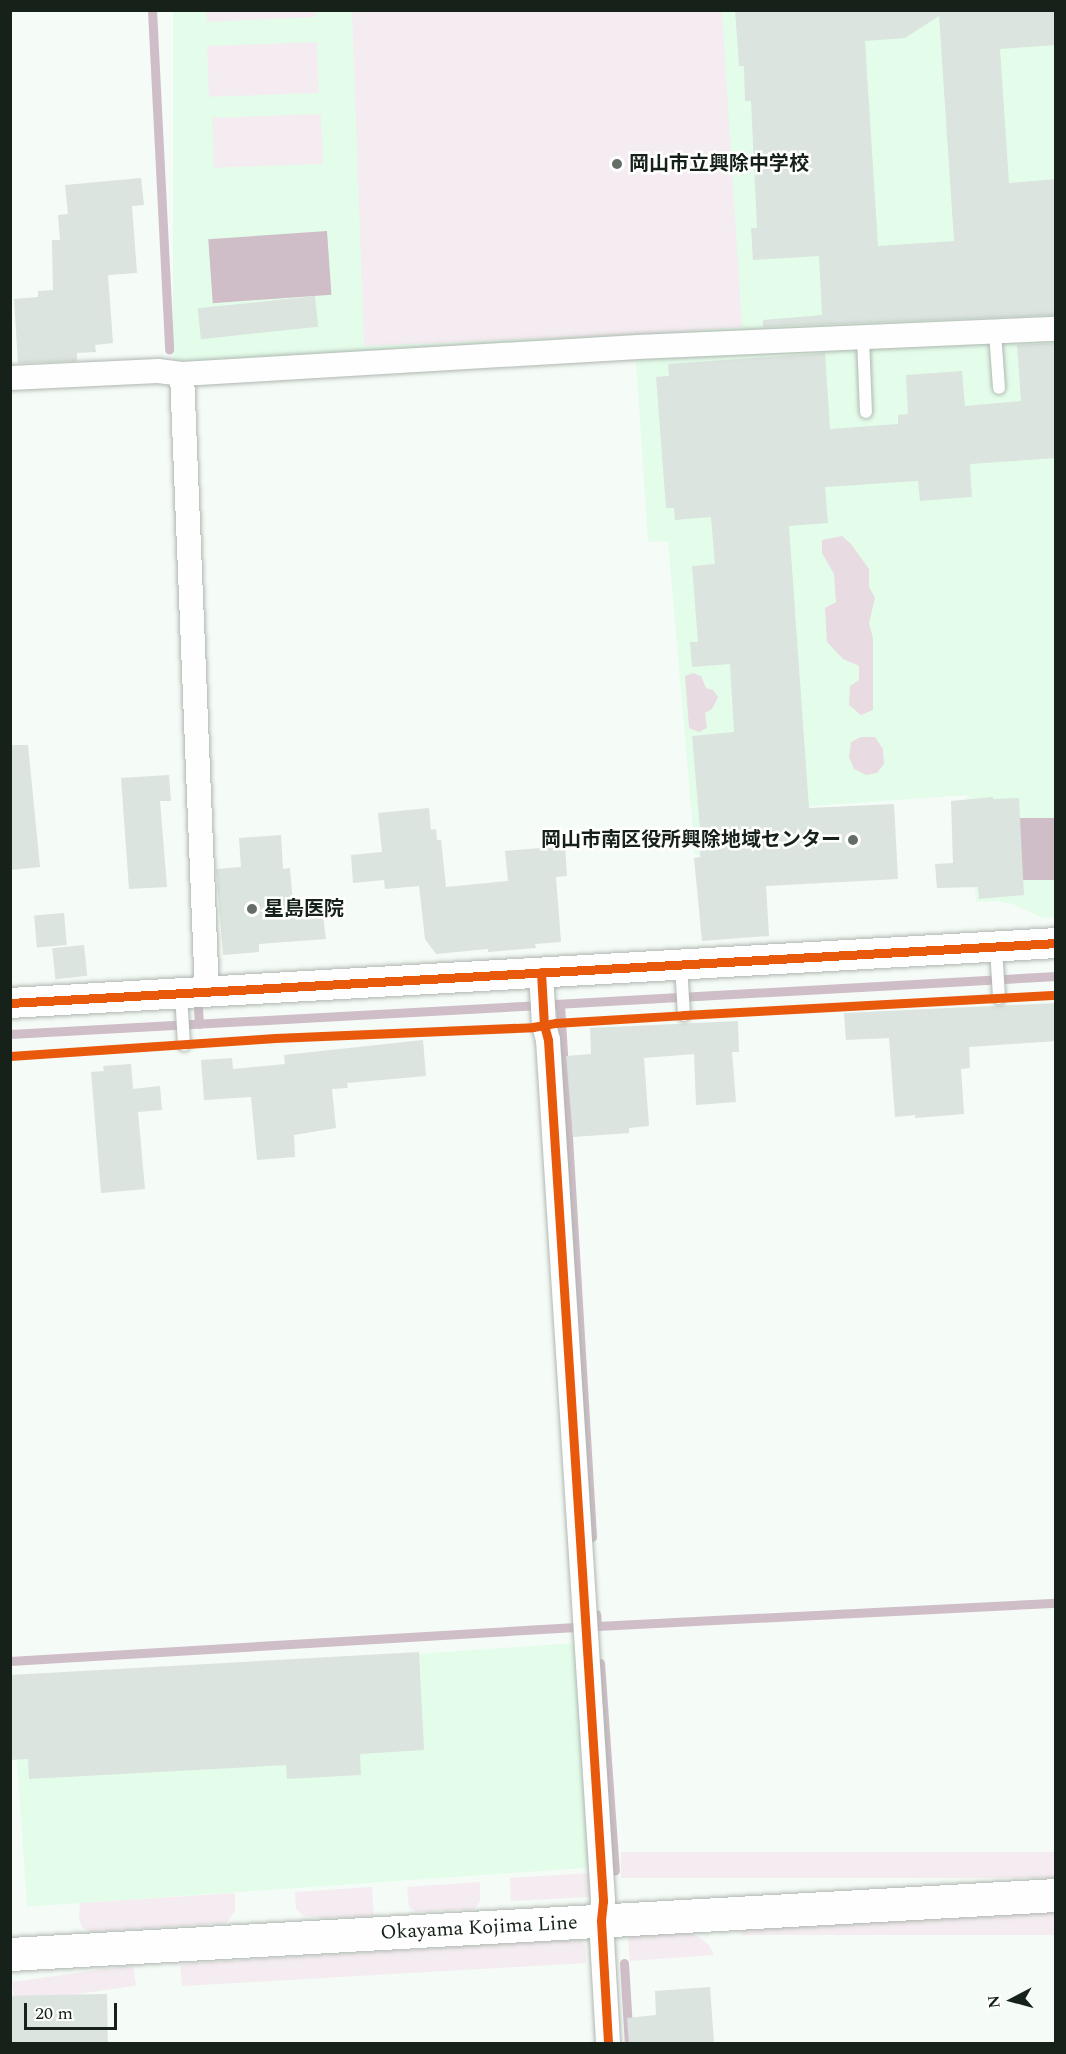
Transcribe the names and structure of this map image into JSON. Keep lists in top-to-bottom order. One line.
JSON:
{"streets":{"main road":["Okayama Kojima Line"]},"places":["岡山市立興除中学校","岡山市南区役所興除地域センター","星島医院"],"scale_bar":"20 m","north":"left"}
